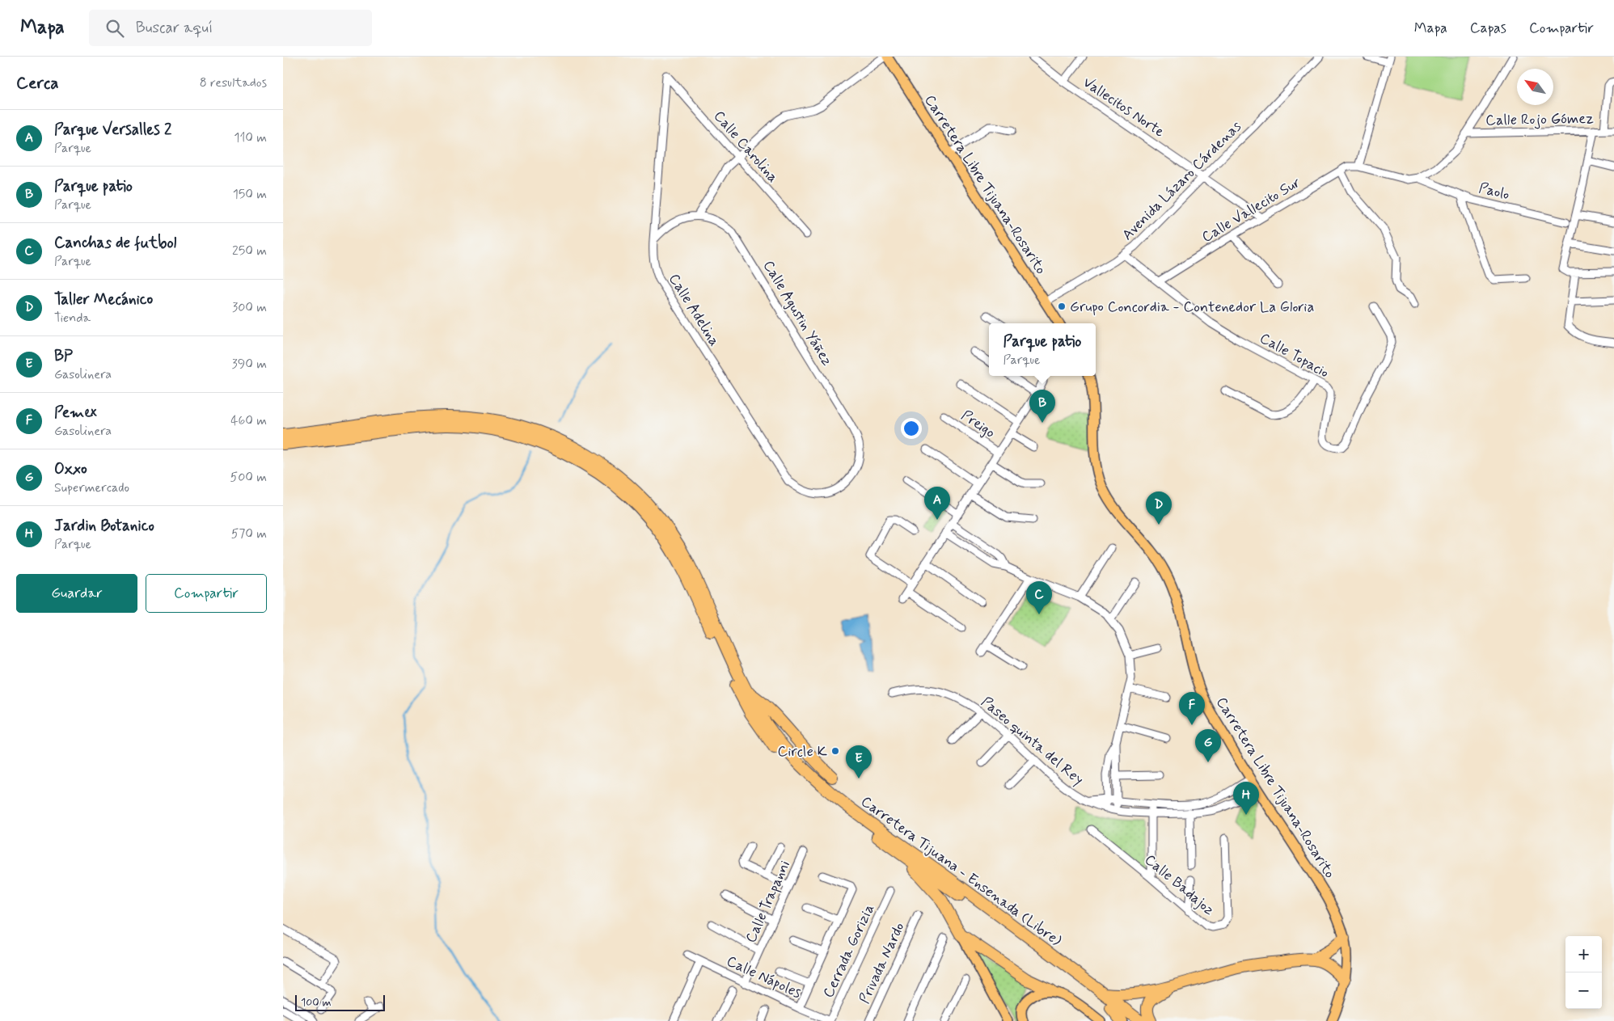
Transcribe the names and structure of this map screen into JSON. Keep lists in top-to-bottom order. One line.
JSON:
{"streets":{"highway":["Carretera Tijuana - Ensenada (Libre)"],"main road":["Carretera Libre Tijuana-Rosarito"],"street":["Vallecitos Norte","Calle Rojo Gómez","Calle Carolina","Avenida Lázaro Cárdenas","Paolo","Calle Vallecito Sur","Calle Adelina","Calle Agustin Yáñez","Calle Topacio","Preigo","Paseo quinta del Rey","Calle Badajoz","Calle Trapanni","Cerrada Gorizia","Privada Nardo","Calle Nápoles"]},"crossings":[["Vallecitos Norte","Avenida Lázaro Cárdenas"],["Vallecitos Norte","Calle Vallecito Sur"],["Calle Carolina","Calle Adelina"],["Avenida Lázaro Cárdenas","Carretera Libre Tijuana-Rosarito"],["Avenida Lázaro Cárdenas","Calle Topacio"],["Carretera Libre Tijuana-Rosarito","Paseo quinta del Rey"],["Calle Vallecito Sur","Calle Topacio"],["Calle Adelina","Calle Agustin Yáñez"],["Calle Trapanni","Calle Nápoles"],["Cerrada Gorizia","Calle Nápoles"]],"places":["Grupo Concordia - Contenedor La Gloria","Circle K"],"scale_bar":"100 m","north":"top left","page":{"header":"Mapa","search":"Buscar aquí","nav":["Mapa","Capas","Compartir"],"heading":["Cerca","8 resultados"],"list":[{"mark":"A","name":"Parque Versalles 2","note":"Parque","value":"110 m"},{"mark":"B","name":"Parque patio","note":"Parque","value":"150 m"},{"mark":"C","name":"Canchas de futbol","note":"Parque","value":"250 m"},{"mark":"D","name":"Taller Mecánico","note":"Tienda","value":"300 m"},{"mark":"E","name":"BP","note":"Gasolinera","value":"390 m"},{"mark":"F","name":"Pemex","note":"Gasolinera","value":"460 m"},{"mark":"G","name":"Oxxo","note":"Supermercado","value":"500 m"},{"mark":"H","name":"Jardin Botanico","note":"Parque","value":"570 m"}],"popup":["Parque patio","Parque"],"pins":["B","A","D","C","F","G","E","H"],"buttons":["Guardar","Compartir"],"map_buttons":["+","−"],"scale":"100 m"}}
